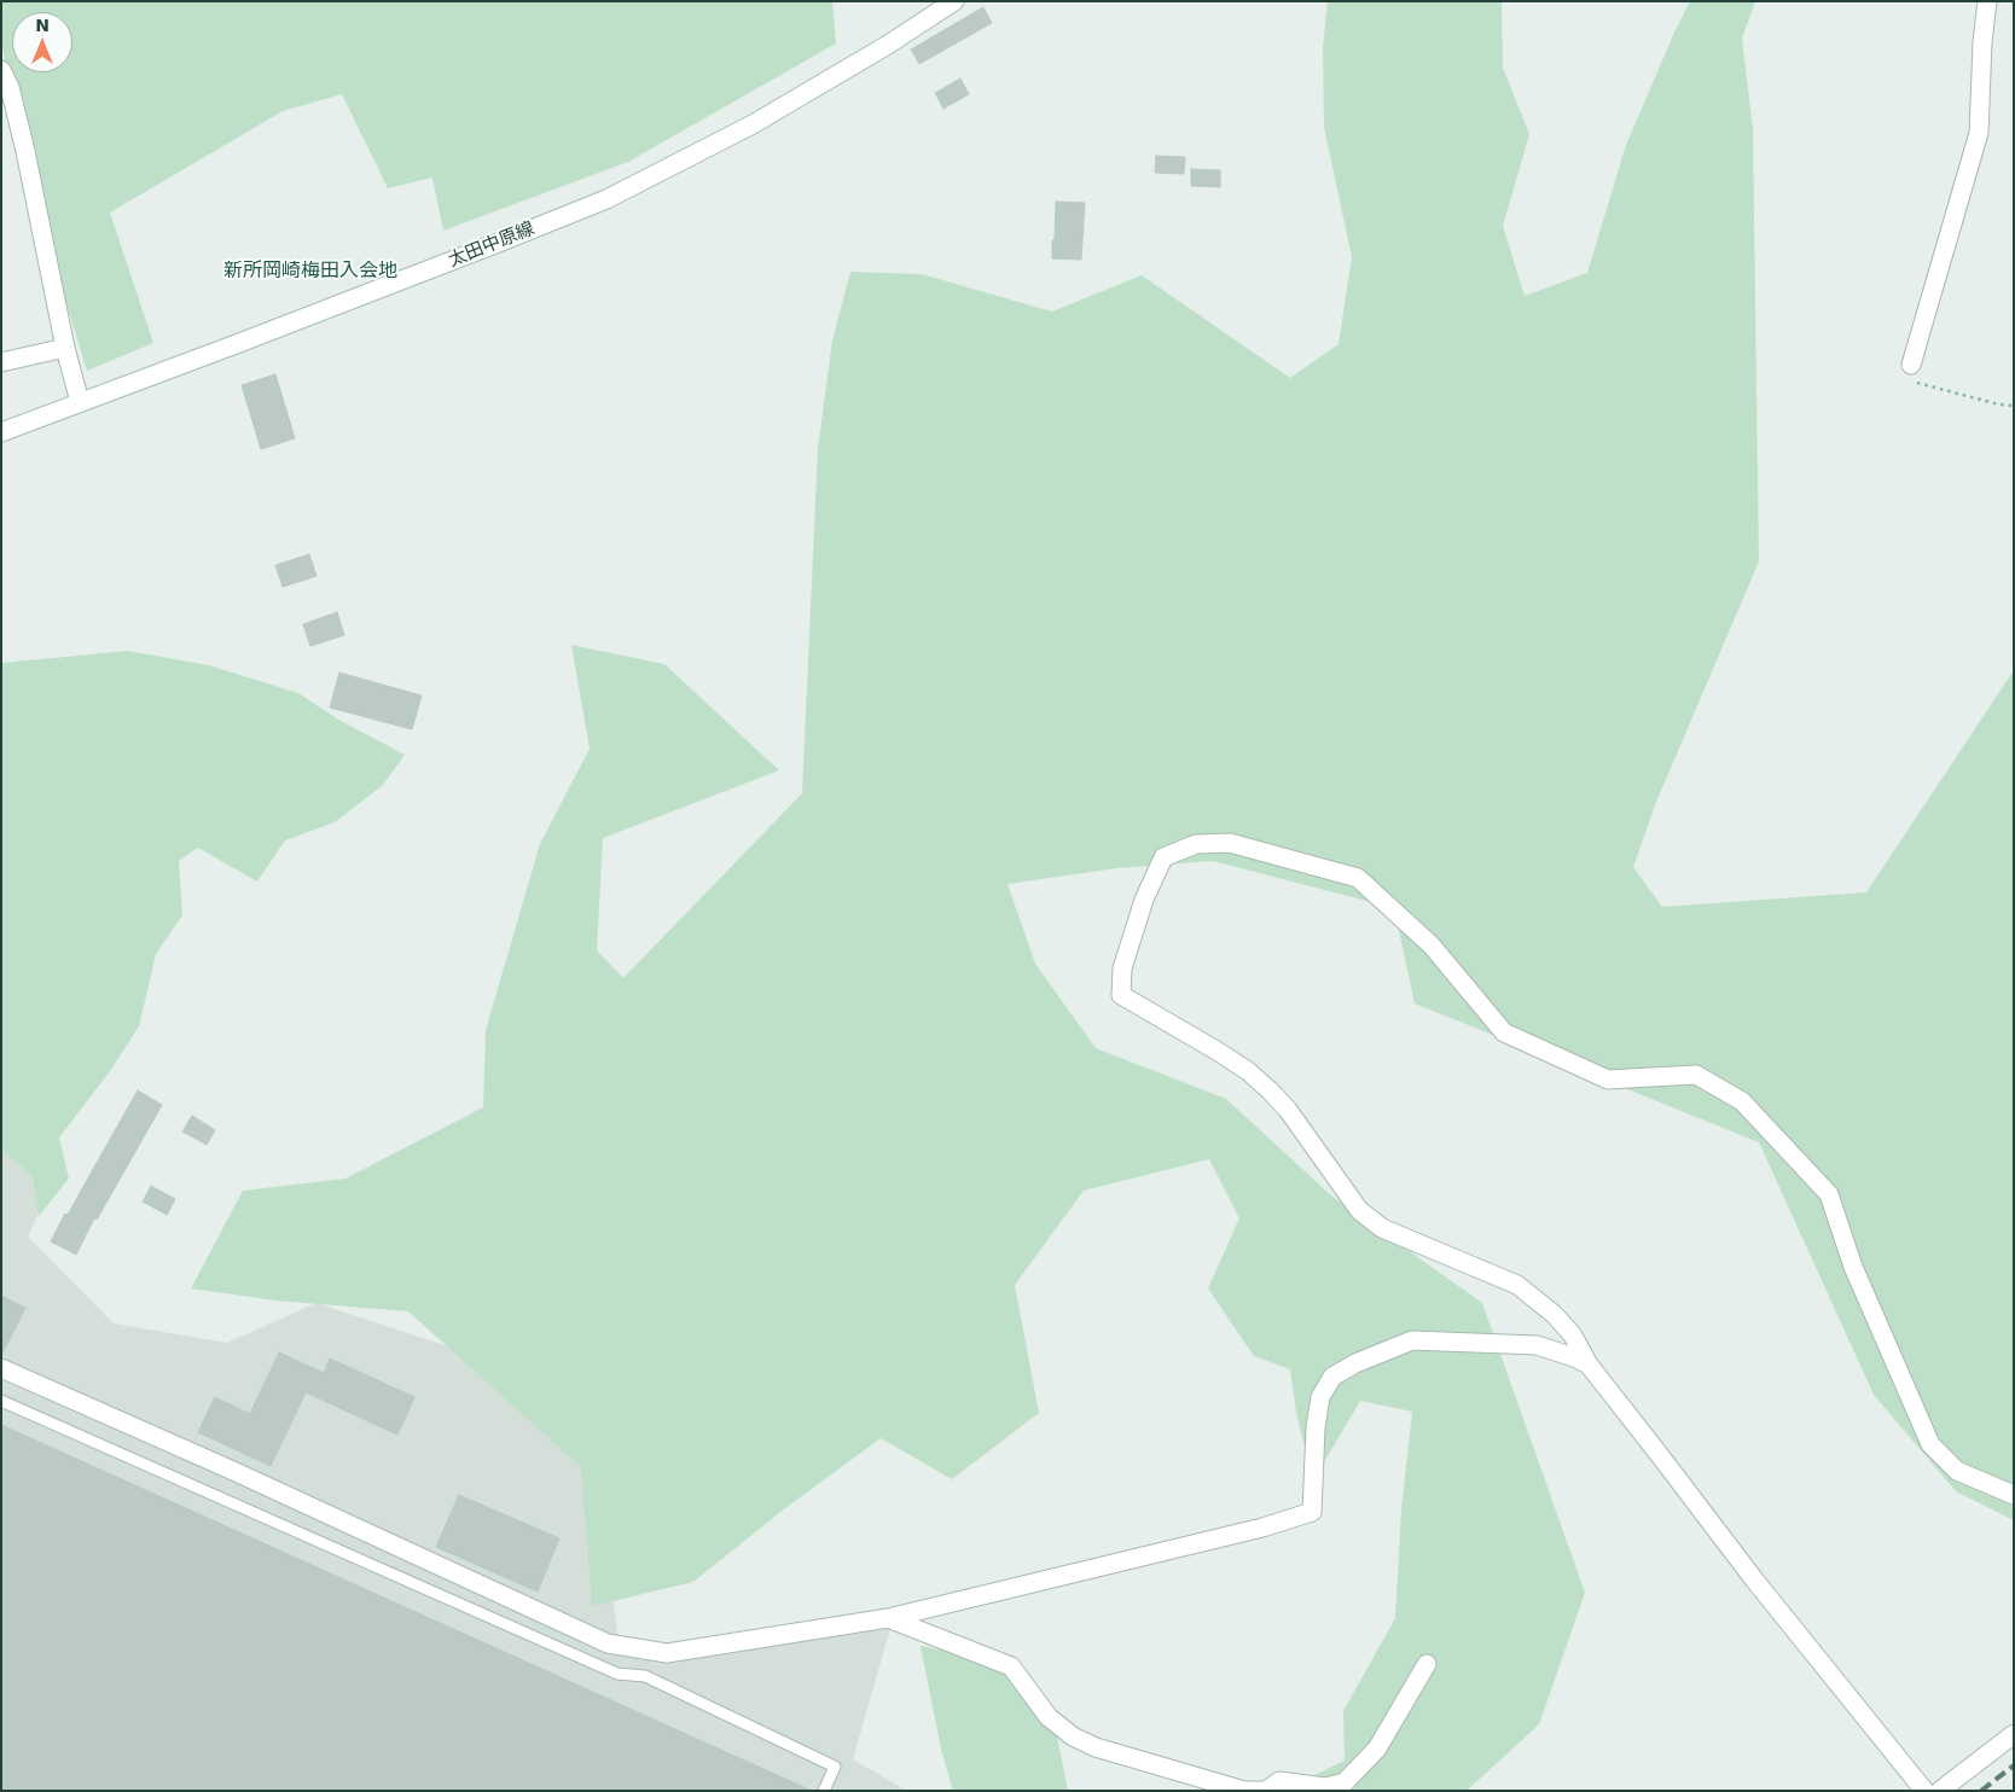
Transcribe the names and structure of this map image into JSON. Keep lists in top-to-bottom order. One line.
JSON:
{"streets":{"street":["太田中原線"]},"districts":["新所岡崎梅田入会地"],"north":"top"}
